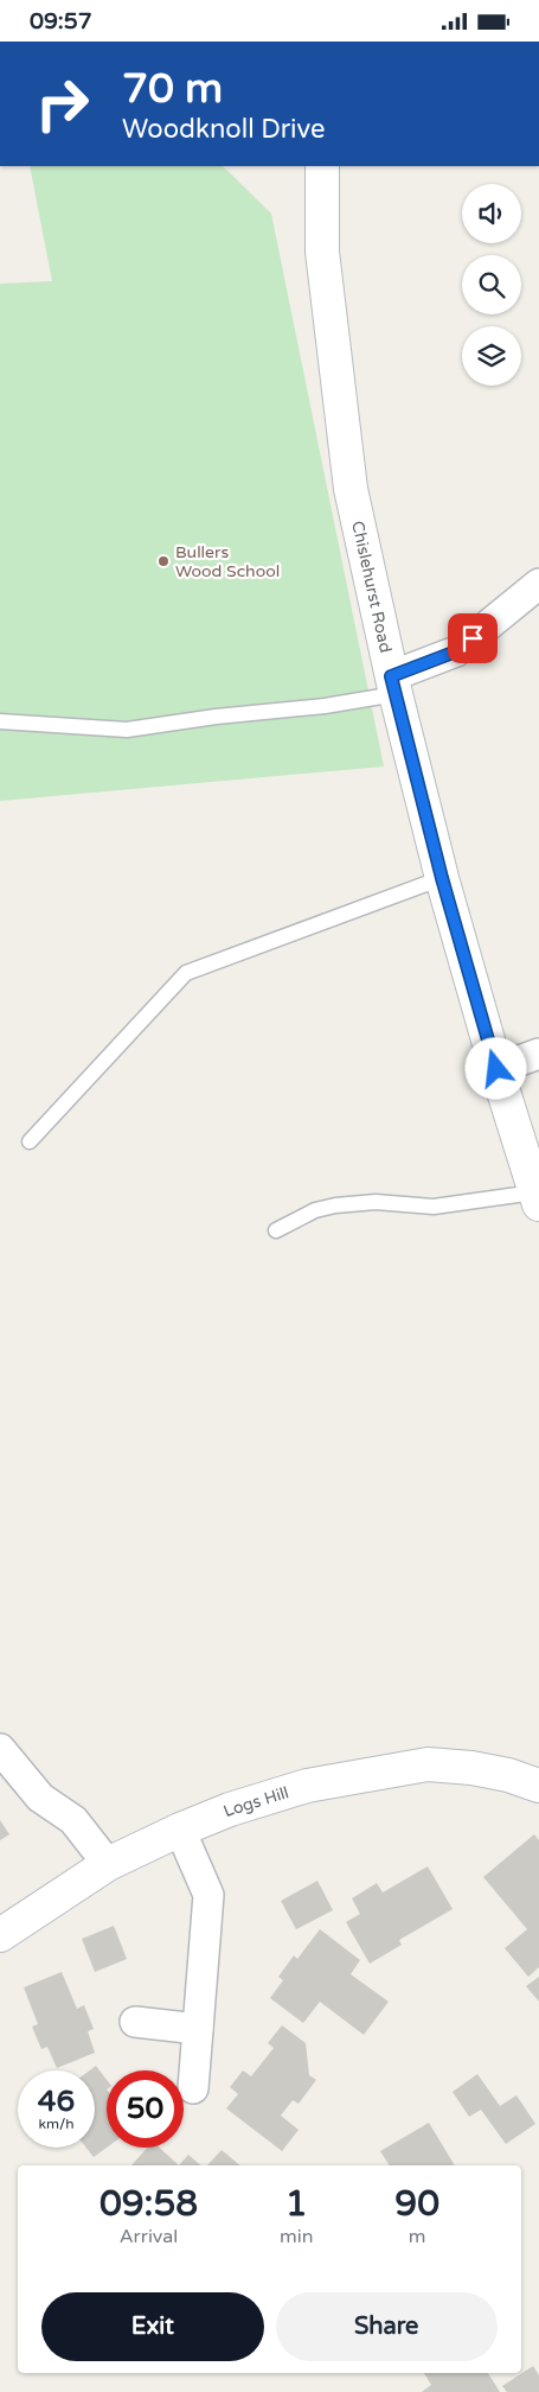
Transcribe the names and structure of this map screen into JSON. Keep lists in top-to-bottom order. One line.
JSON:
{"streets":{"main road":["Chislehurst Road","Logs Hill"]},"places":["Bullers Wood School"],"page":{"status":"09:57","turn":["70 m","Woodknoll Drive"],"speed":"46 km/h","limit":"50","eta":["09:58","Arrival","1","min","90","m"],"buttons":["Exit","Share"]}}
